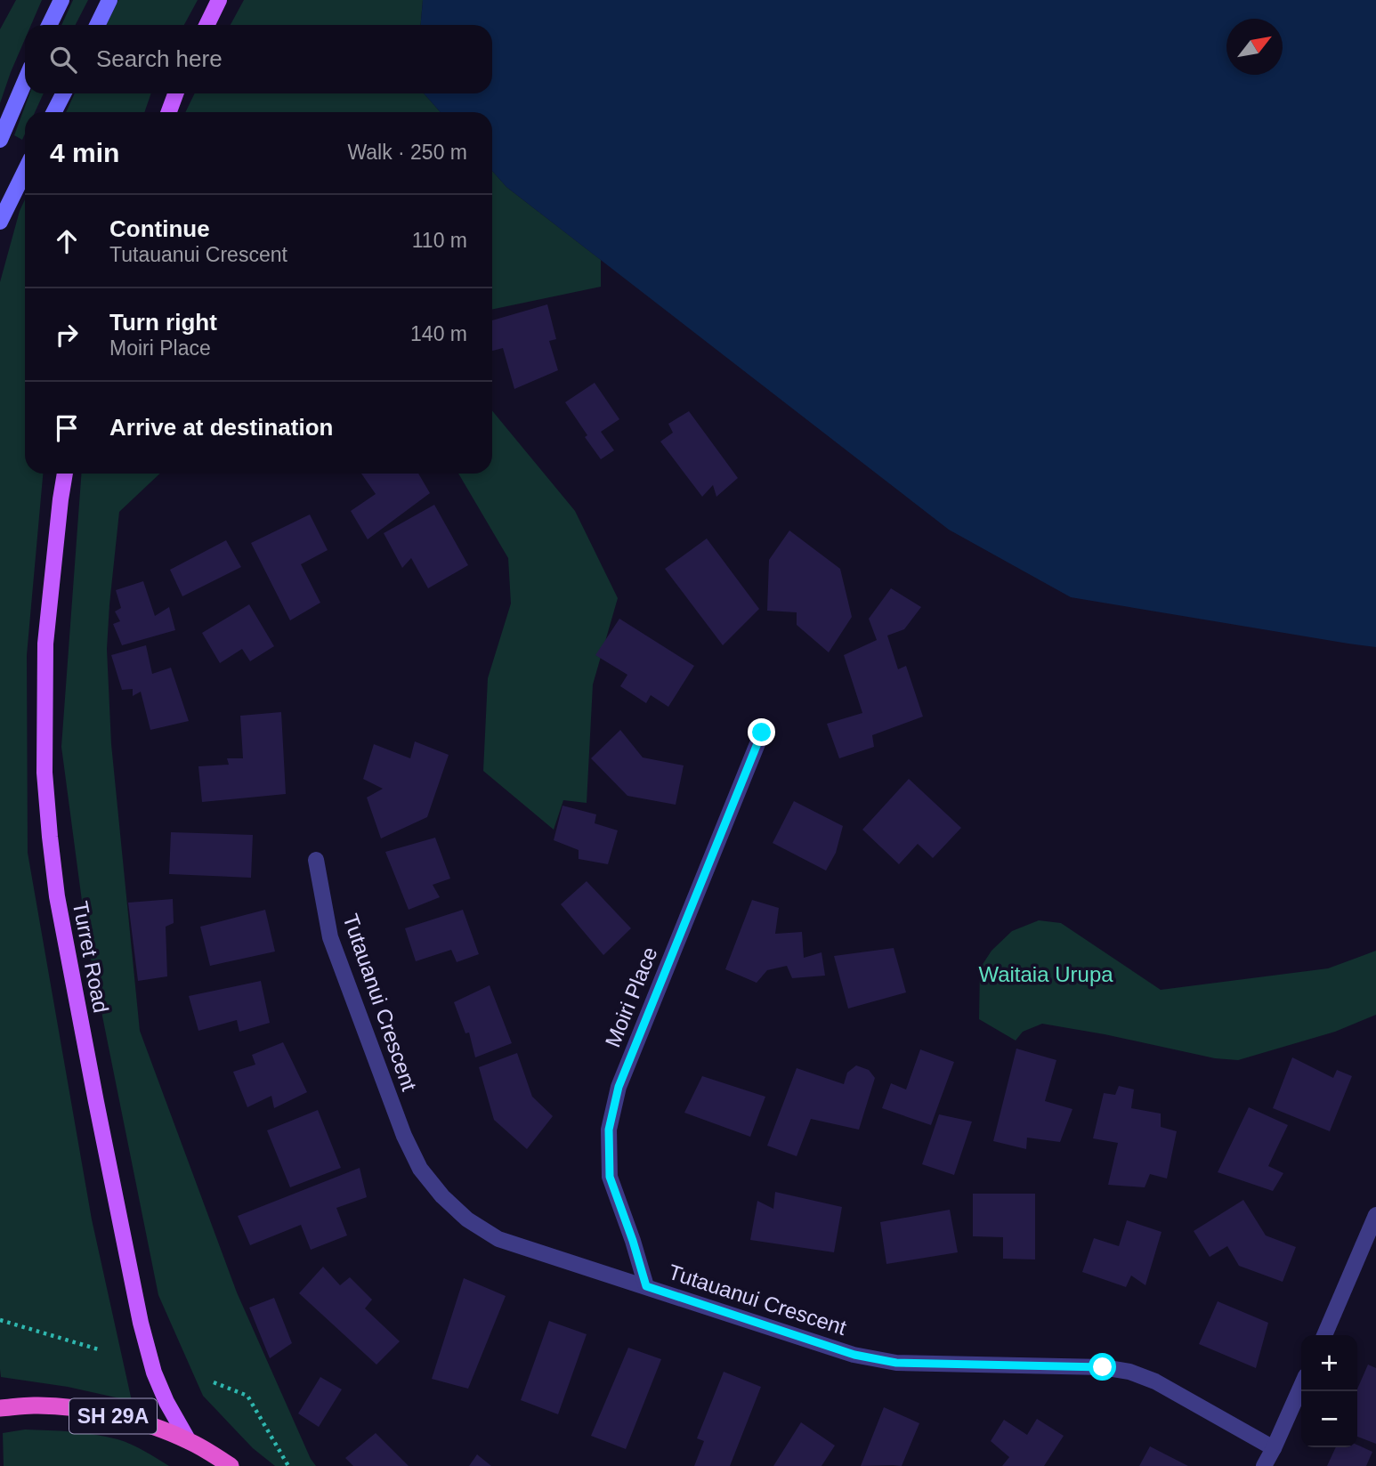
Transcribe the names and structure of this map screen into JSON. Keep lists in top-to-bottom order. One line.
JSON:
{"streets":{"highway":["SH 29A"],"main road":["Turret Road"],"street":["Moiri Place","Tutauanui Crescent"]},"crossings":[["Turret Road","SH 29A"],["Moiri Place","Tutauanui Crescent"]],"parks":["Waitaia Urupa"],"north":"top right","page":{"search":"Search here","heading":["4 min","Walk · 250 m"],"list":[["Continue","Tutauanui Crescent","110 m"],["Turn right","Moiri Place","140 m"],"Arrive at destination"],"map_buttons":["+","−"]}}
